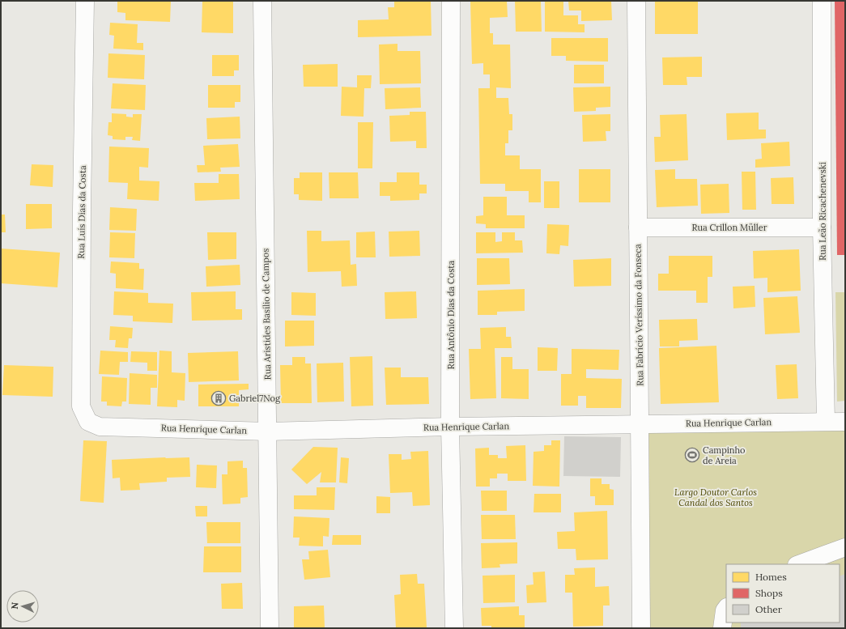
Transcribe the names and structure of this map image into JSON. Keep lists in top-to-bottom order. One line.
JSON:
{"streets":{"street":["Rua Leão Ricachenevski","Rua Luís Dias da Costa","Rua Crillon Müller","Rua Aristides Basílio de Campos","Rua Antônio Dias da Costa","Rua Fabrício Veríssimo da Fonseca","Rua Henrique Carlan"]},"crossings":[["Rua Leão Ricachenevski","Rua Crillon Müller"],["Rua Leão Ricachenevski","Rua Henrique Carlan"],["Rua Luís Dias da Costa","Rua Henrique Carlan"],["Rua Crillon Müller","Rua Fabrício Veríssimo da Fonseca"],["Rua Aristides Basílio de Campos","Rua Henrique Carlan"],["Rua Antônio Dias da Costa","Rua Henrique Carlan"],["Rua Fabrício Veríssimo da Fonseca","Rua Henrique Carlan"]],"parks":["Largo Doutor Carlos Candal dos Santos"],"places":{"building":["Gabriel7Nog"],"sports":["Campinho de Areia"]},"legend":["Homes","Shops","Other"],"north":"left"}
